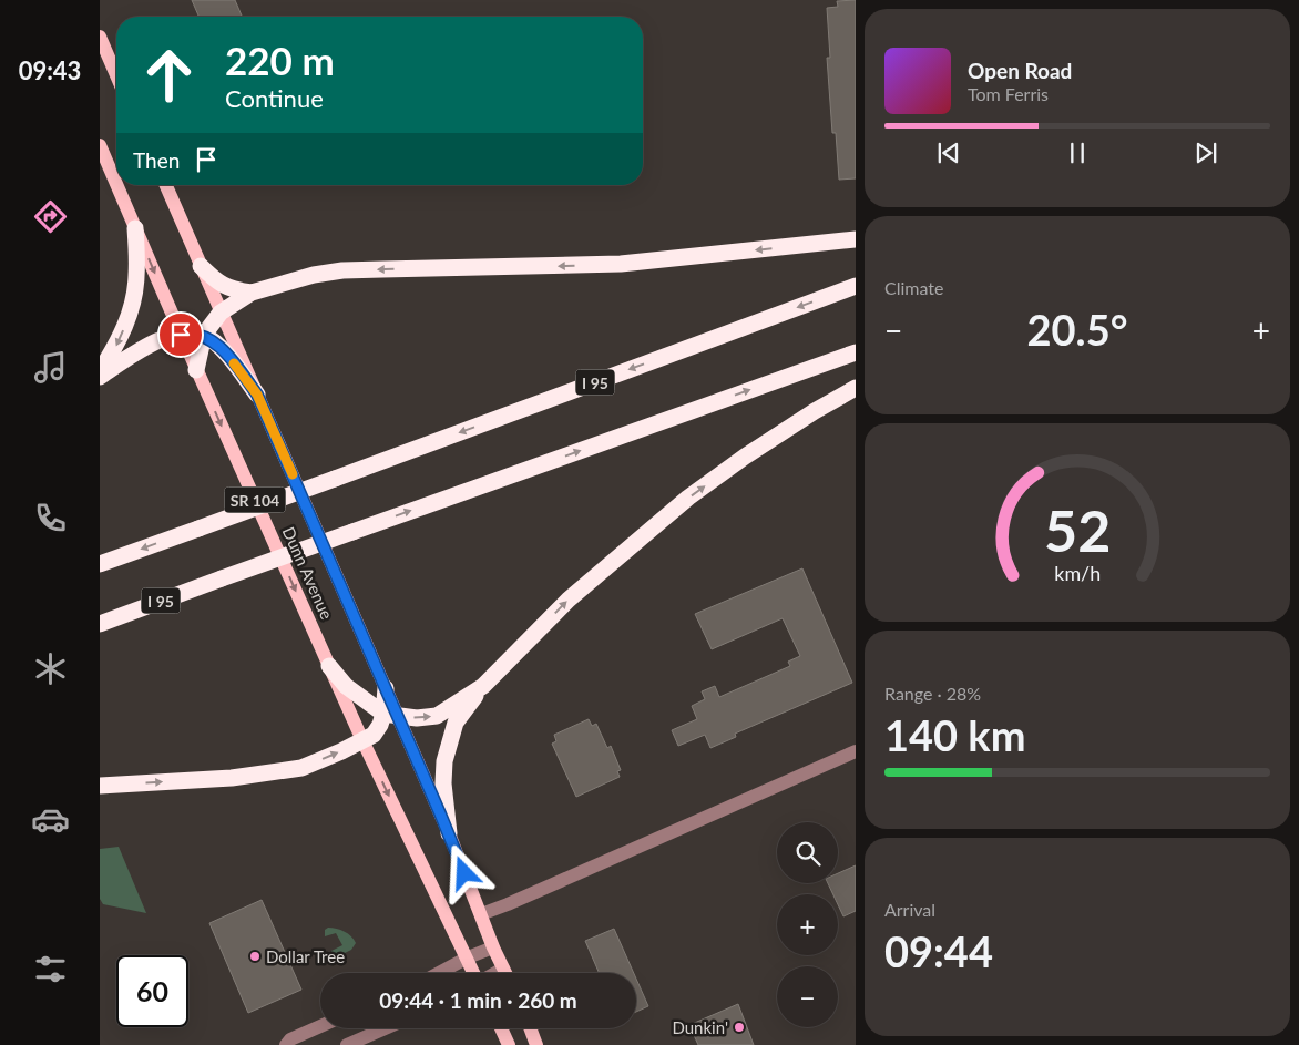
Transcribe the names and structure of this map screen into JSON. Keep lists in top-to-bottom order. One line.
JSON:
{"streets":{"highway":["I 95"],"main road":["SR 104","Dunn Avenue"]},"places":["Dollar Tree","Dunkin'"],"page":{"tabs":"09:43","turn":["220 m","Continue"],"song":["Open Road","Tom Ferris"],"then":"Then","tile":["Climate",["Range · 28%","140 km"],["Arrival","09:44"]],"heat":["−","20.5°","+"],"map_buttons":["+","−"],"limit":"60","trip":"09:44 · 1 min · 260 m","gauge":["52","km/h"]}}
